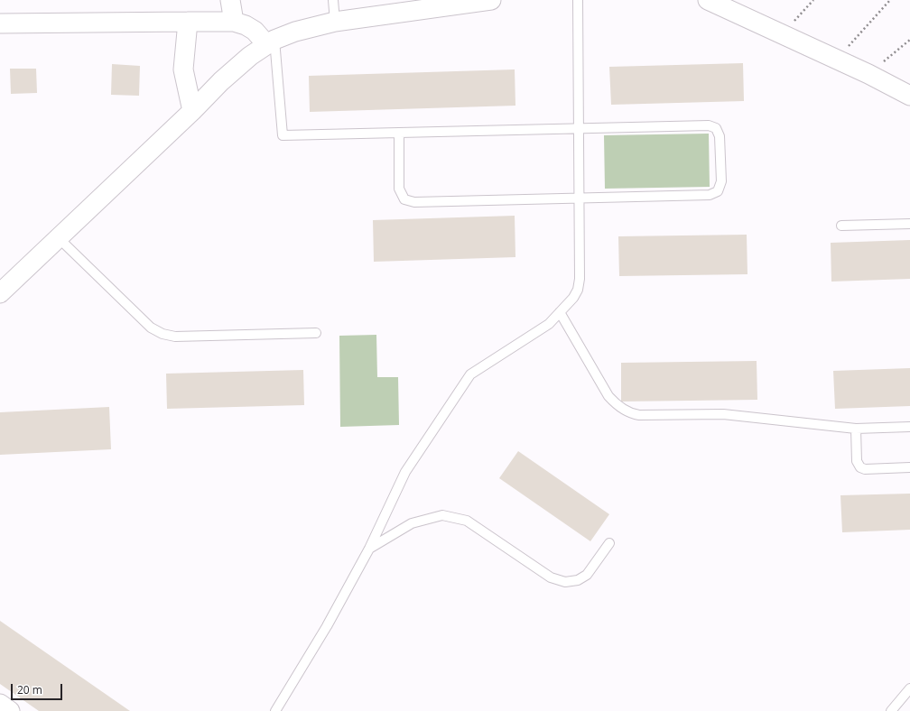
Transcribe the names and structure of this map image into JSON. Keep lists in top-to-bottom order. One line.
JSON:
{"scale_bar":"20 m"}
